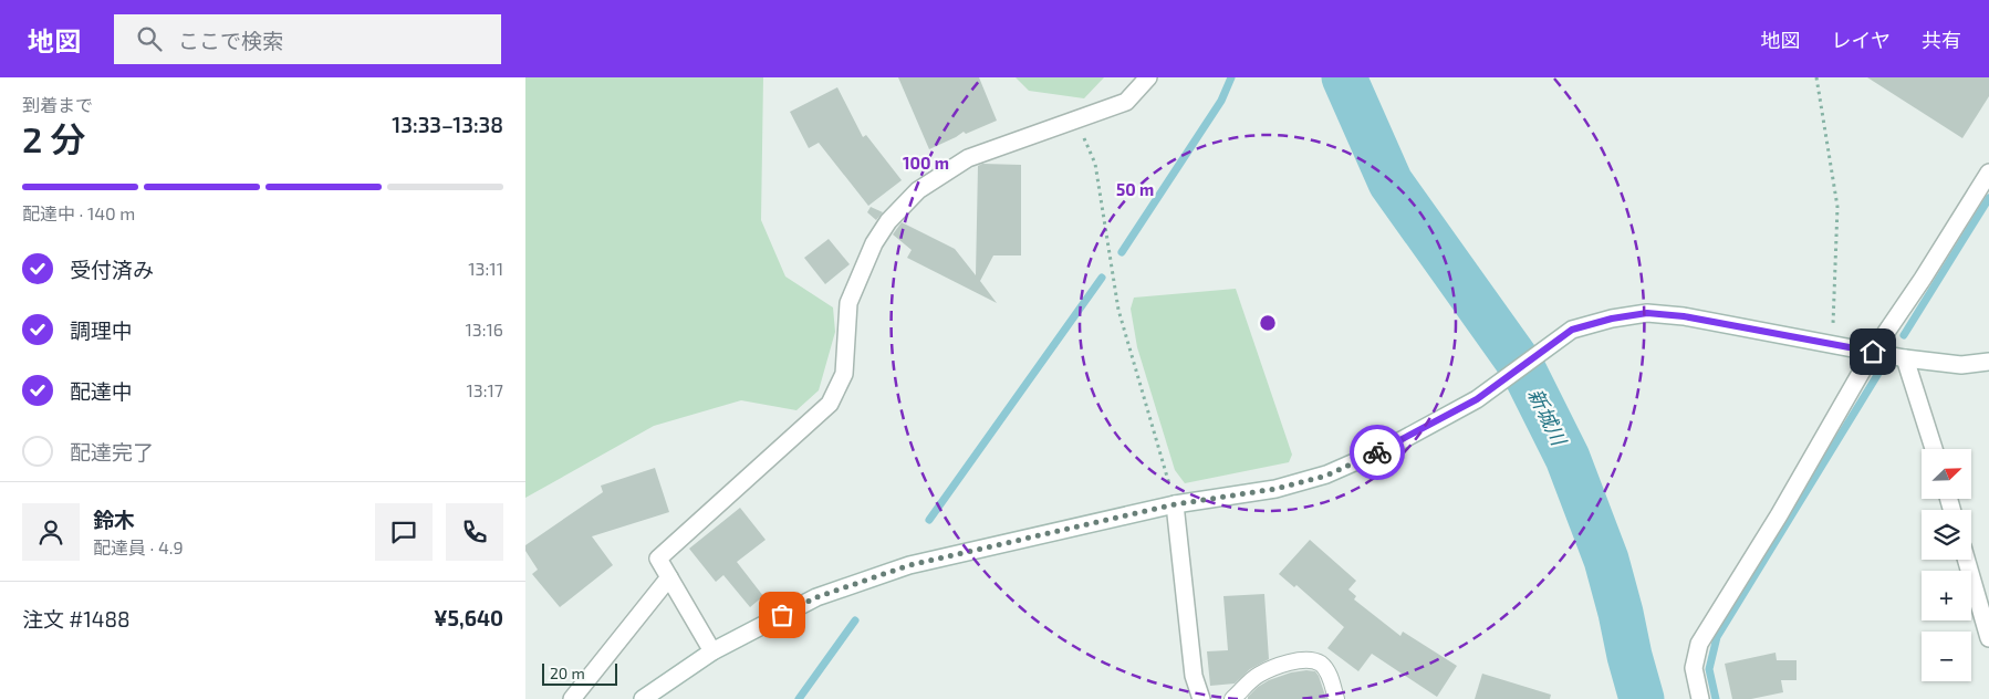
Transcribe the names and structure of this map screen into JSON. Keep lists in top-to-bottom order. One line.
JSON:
{"water":["新城川"],"scale_bar":"20 m","north":"top right","page":{"header":"地図","search":"ここで検索","nav":["地図","レイヤ","共有"],"heading":["2 分","到着まで","13:33–13:38"],"panel":["鈴木","配達員 · 4.9","注文 #1488","¥5,640"],"bar":"配達中 · 140 m","list":[["受付済み","13:11"],["調理中","13:16"],["配達中","13:17"],"配達完了"],"map_buttons":["+","−"],"scale":"20 m"},"rings":["100 m","50 m"]}
